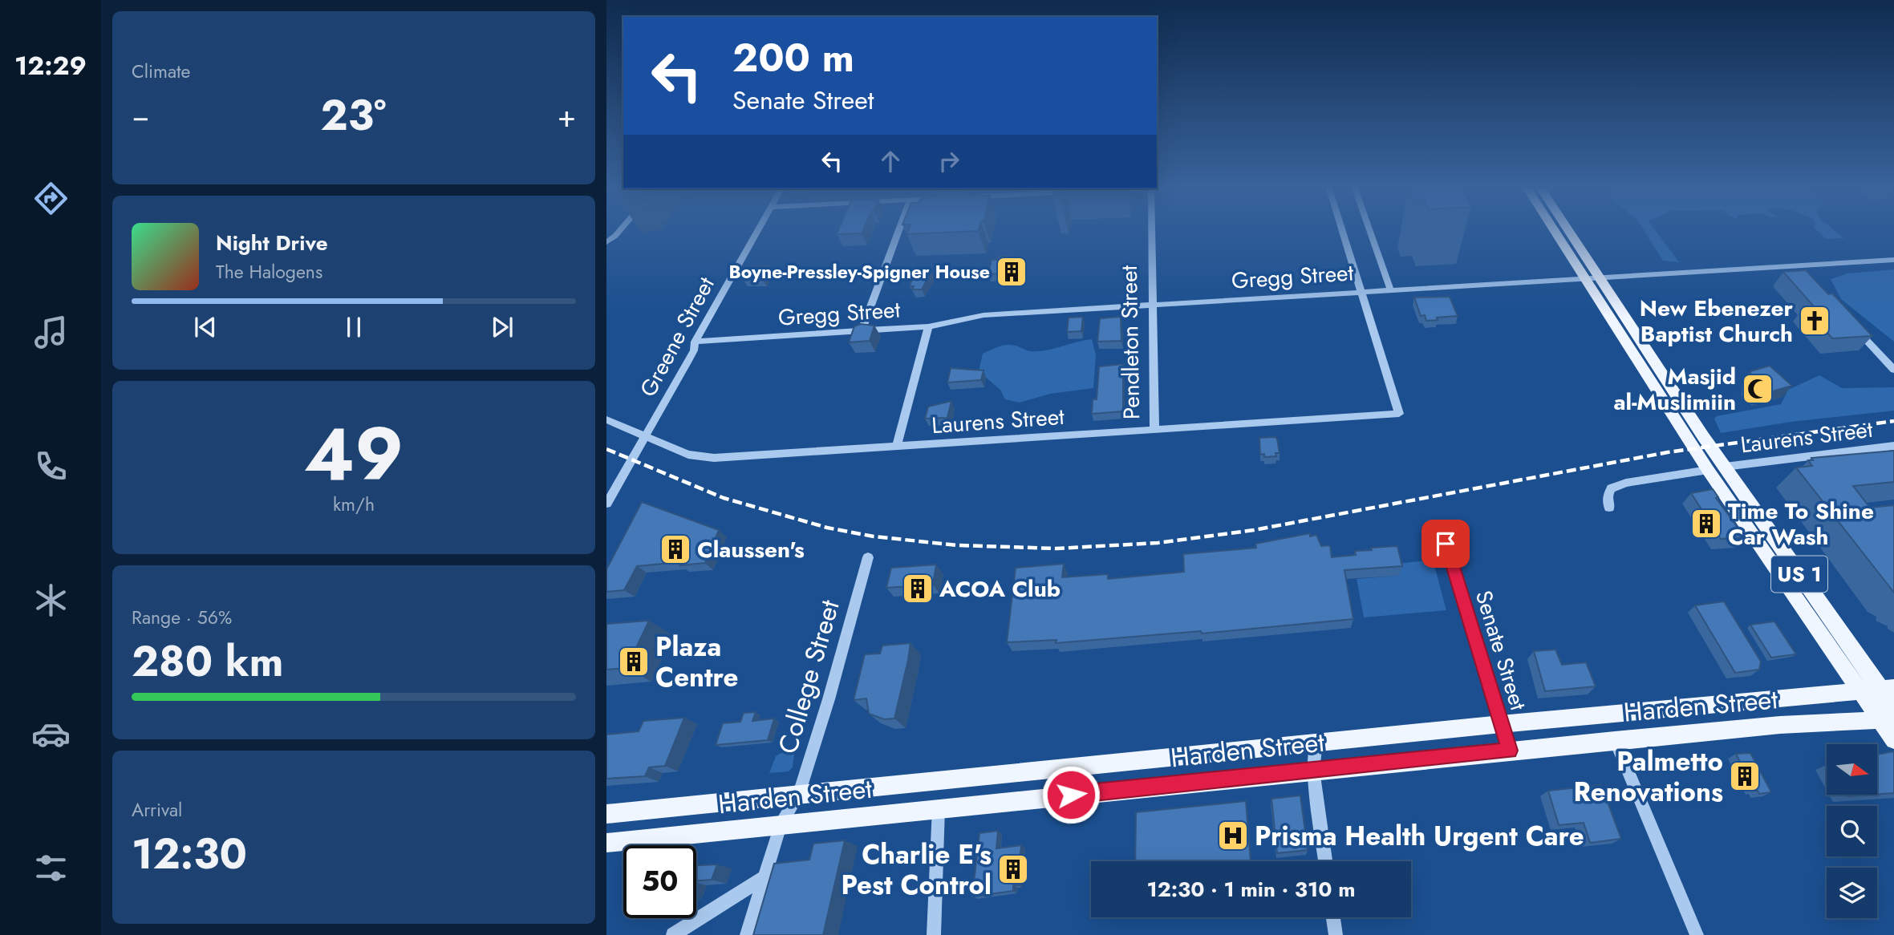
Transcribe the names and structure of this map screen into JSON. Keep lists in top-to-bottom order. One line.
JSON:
{"streets":{"main road":["US 1","Harden Street"],"street":["Gregg Street","Greene Street","Pendleton Street","Laurens Street","Senate Street","College Street"]},"crossings":[["Gregg Street","Greene Street"],["Gregg Street","Pendleton Street"],["Gregg Street","Laurens Street"],["Gregg Street","US 1"],["Greene Street","Laurens Street"],["Pendleton Street","Laurens Street"],["Laurens Street","US 1"],["US 1","Harden Street"],["Senate Street","Harden Street"],["College Street","Harden Street"]],"places":{"building":["Boyne-Pressley-Spigner House","Time To Shine Car Wash","Claussen's","ACOA Club","Plaza Centre","Palmetto Renovations","Charlie E's Pest Control"],"church":["New Ebenezer Baptist Church"],"mosque":["Masjid al-Muslimiin"],"hospital":["Prisma Health Urgent Care"]},"north":"right","page":{"tabs":"12:29","tile":["Climate",["49","km/h"],["Range · 56%","280 km"],["Arrival","12:30"]],"turn":["200 m","Senate Street"],"heat":["−","23°","+"],"song":["Night Drive","The Halogens"],"limit":"50","trip":"12:30 · 1 min · 310 m"}}
